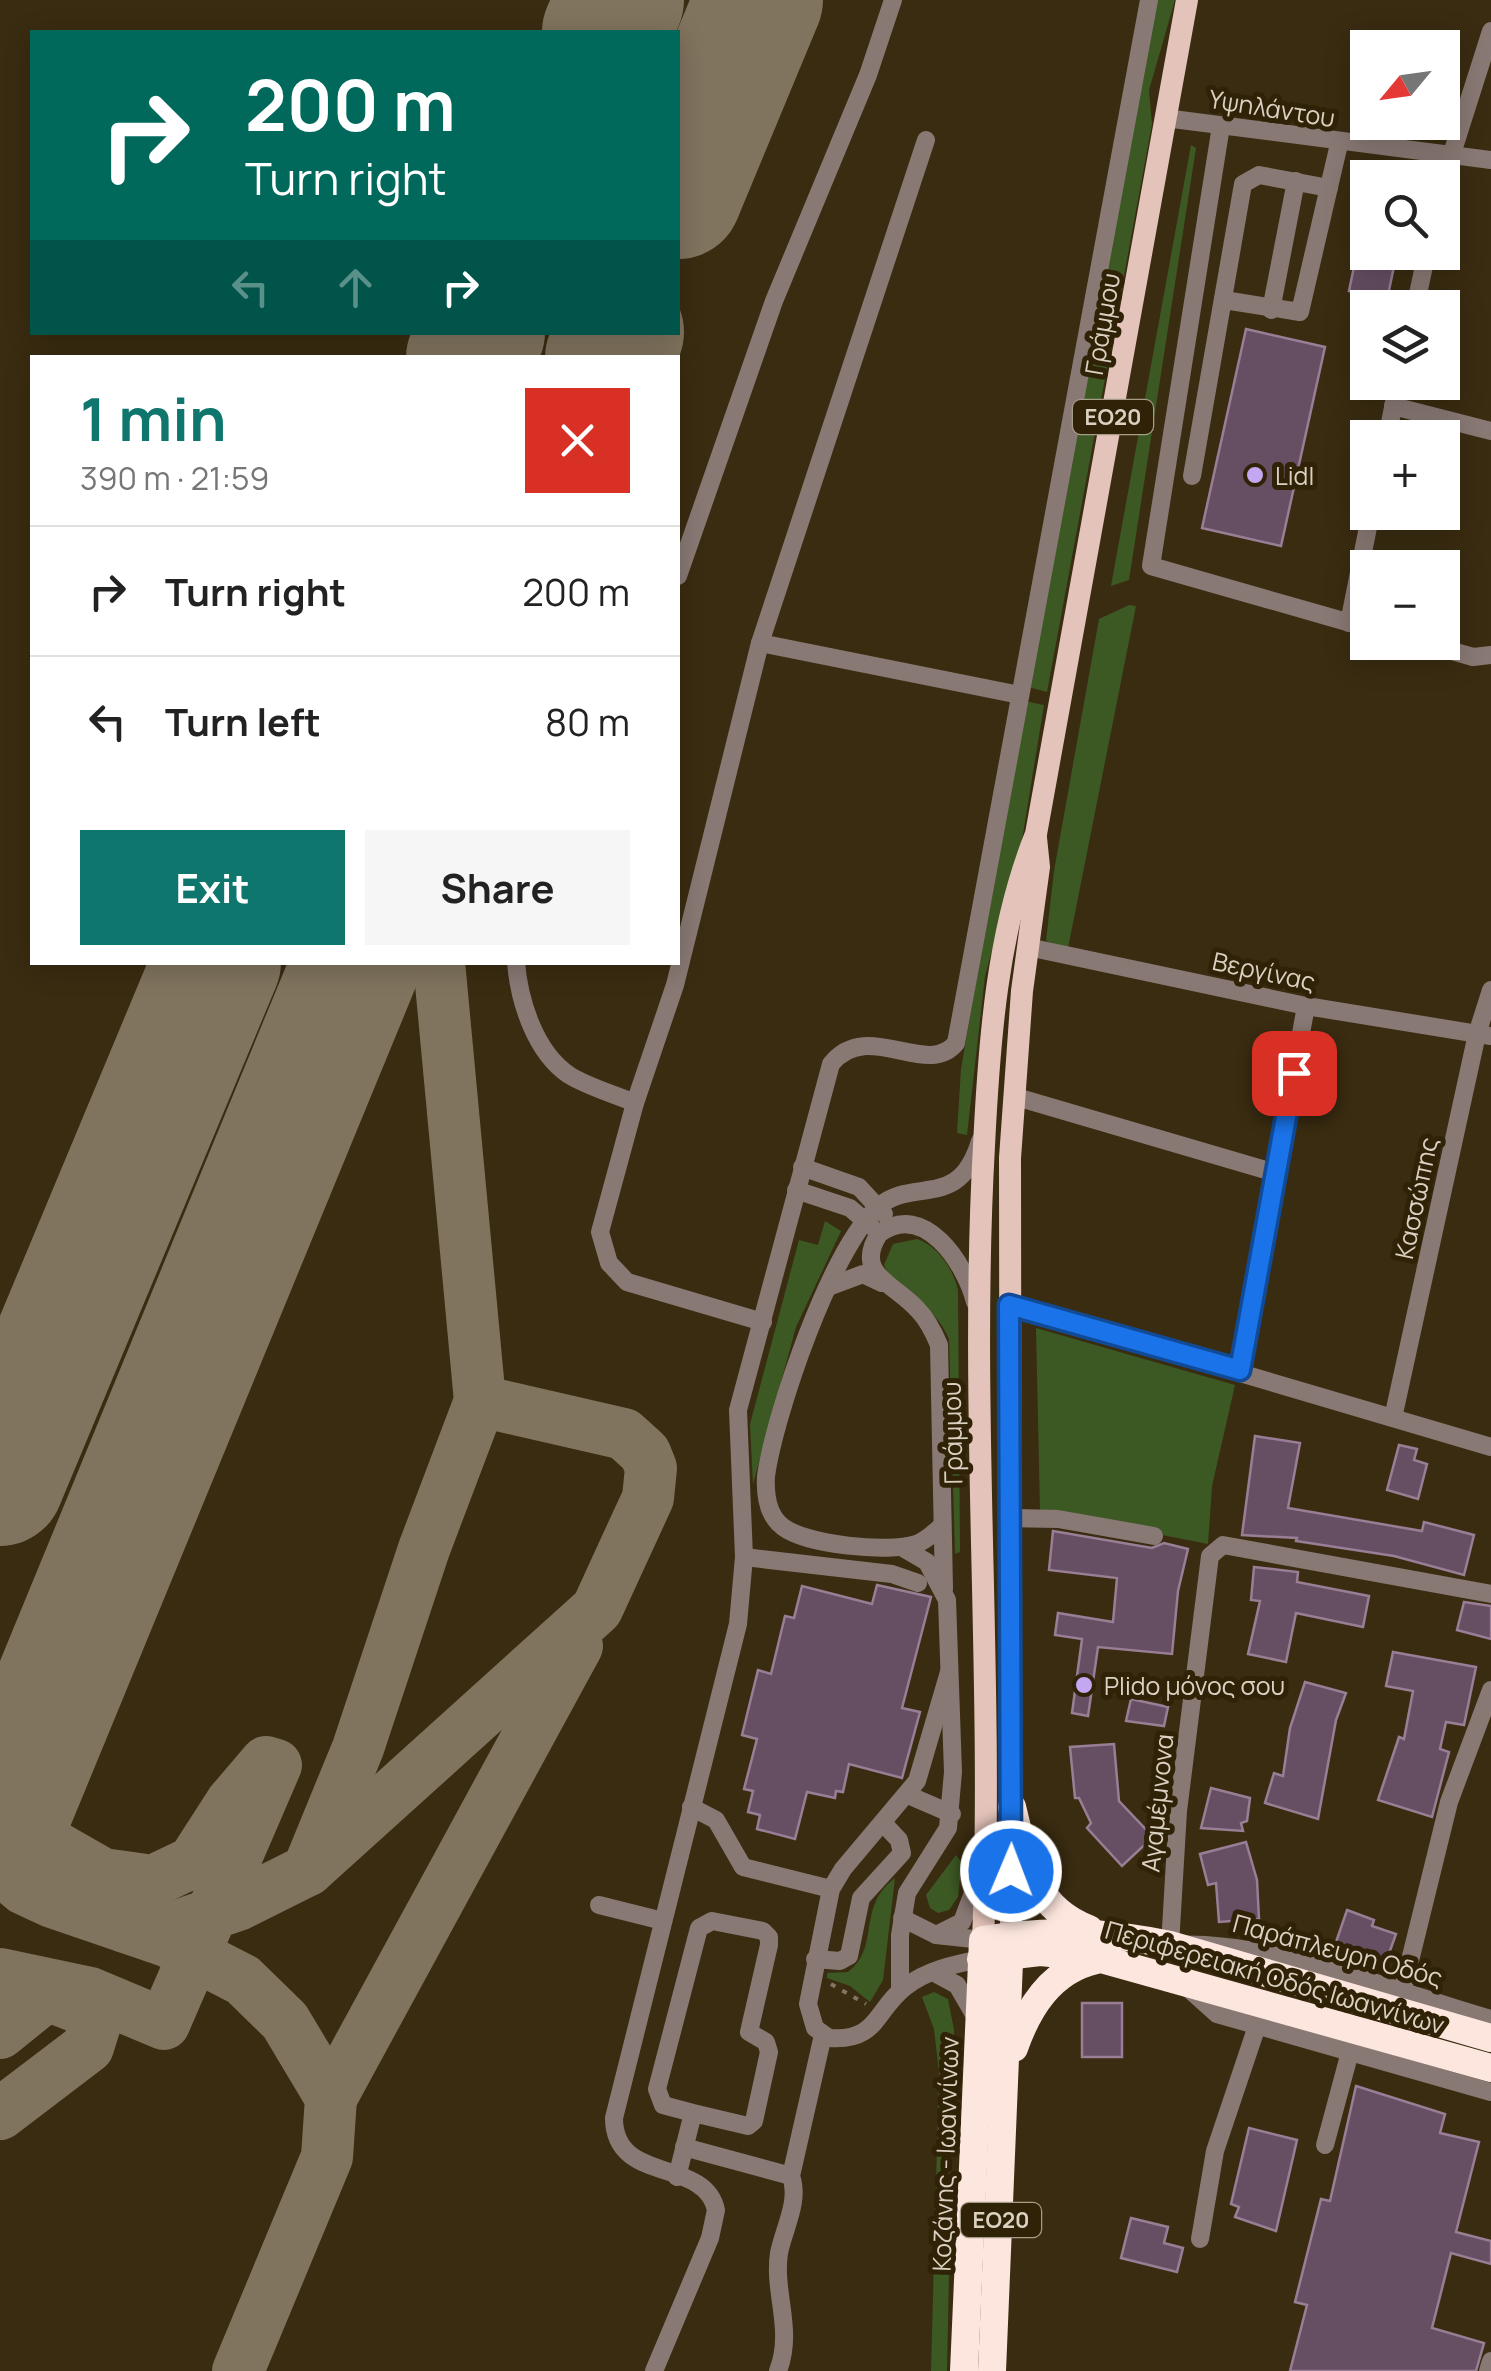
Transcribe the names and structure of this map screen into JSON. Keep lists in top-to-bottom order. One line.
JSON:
{"streets":{"highway":["ΕΟ20","Περιφερειακή Οδός Ιωαννίνων","Κοζάνης - Ιωαννίνων"],"main road":["Γράμμου"],"street":["Υψηλάντου","Βεργίνας","Κασσώπης","Αγαμέμνονα","Παράπλευρη Οδός"]},"crossings":[["Υψηλάντου","Γράμμου"],["Γράμμου","ΕΟ20"],["Γράμμου","Περιφερειακή Οδός Ιωαννίνων"],["Γράμμου","Κοζάνης - Ιωαννίνων"],["ΕΟ20","Βεργίνας"],["ΕΟ20","Περιφερειακή Οδός Ιωαννίνων"],["ΕΟ20","Κοζάνης - Ιωαννίνων"],["Βεργίνας","Κασσώπης"],["Αγαμέμνονα","Παράπλευρη Οδός"],["Αγαμέμνονα","Περιφερειακή Οδός Ιωαννίνων"],["Παράπλευρη Οδός","Περιφερειακή Οδός Ιωαννίνων"],["Περιφερειακή Οδός Ιωαννίνων","Κοζάνης - Ιωαννίνων"]],"places":["Lidl","Plido μόνος σου"],"north":"bottom left","page":{"map_buttons":["+","−"],"turn":["200 m","Turn right"],"heading":["1 min","390 m · 21:59"],"list":[{"name":"Turn right","value":"200 m"},{"name":"Turn left","value":"80 m"}],"buttons":["Exit","Share"]}}
